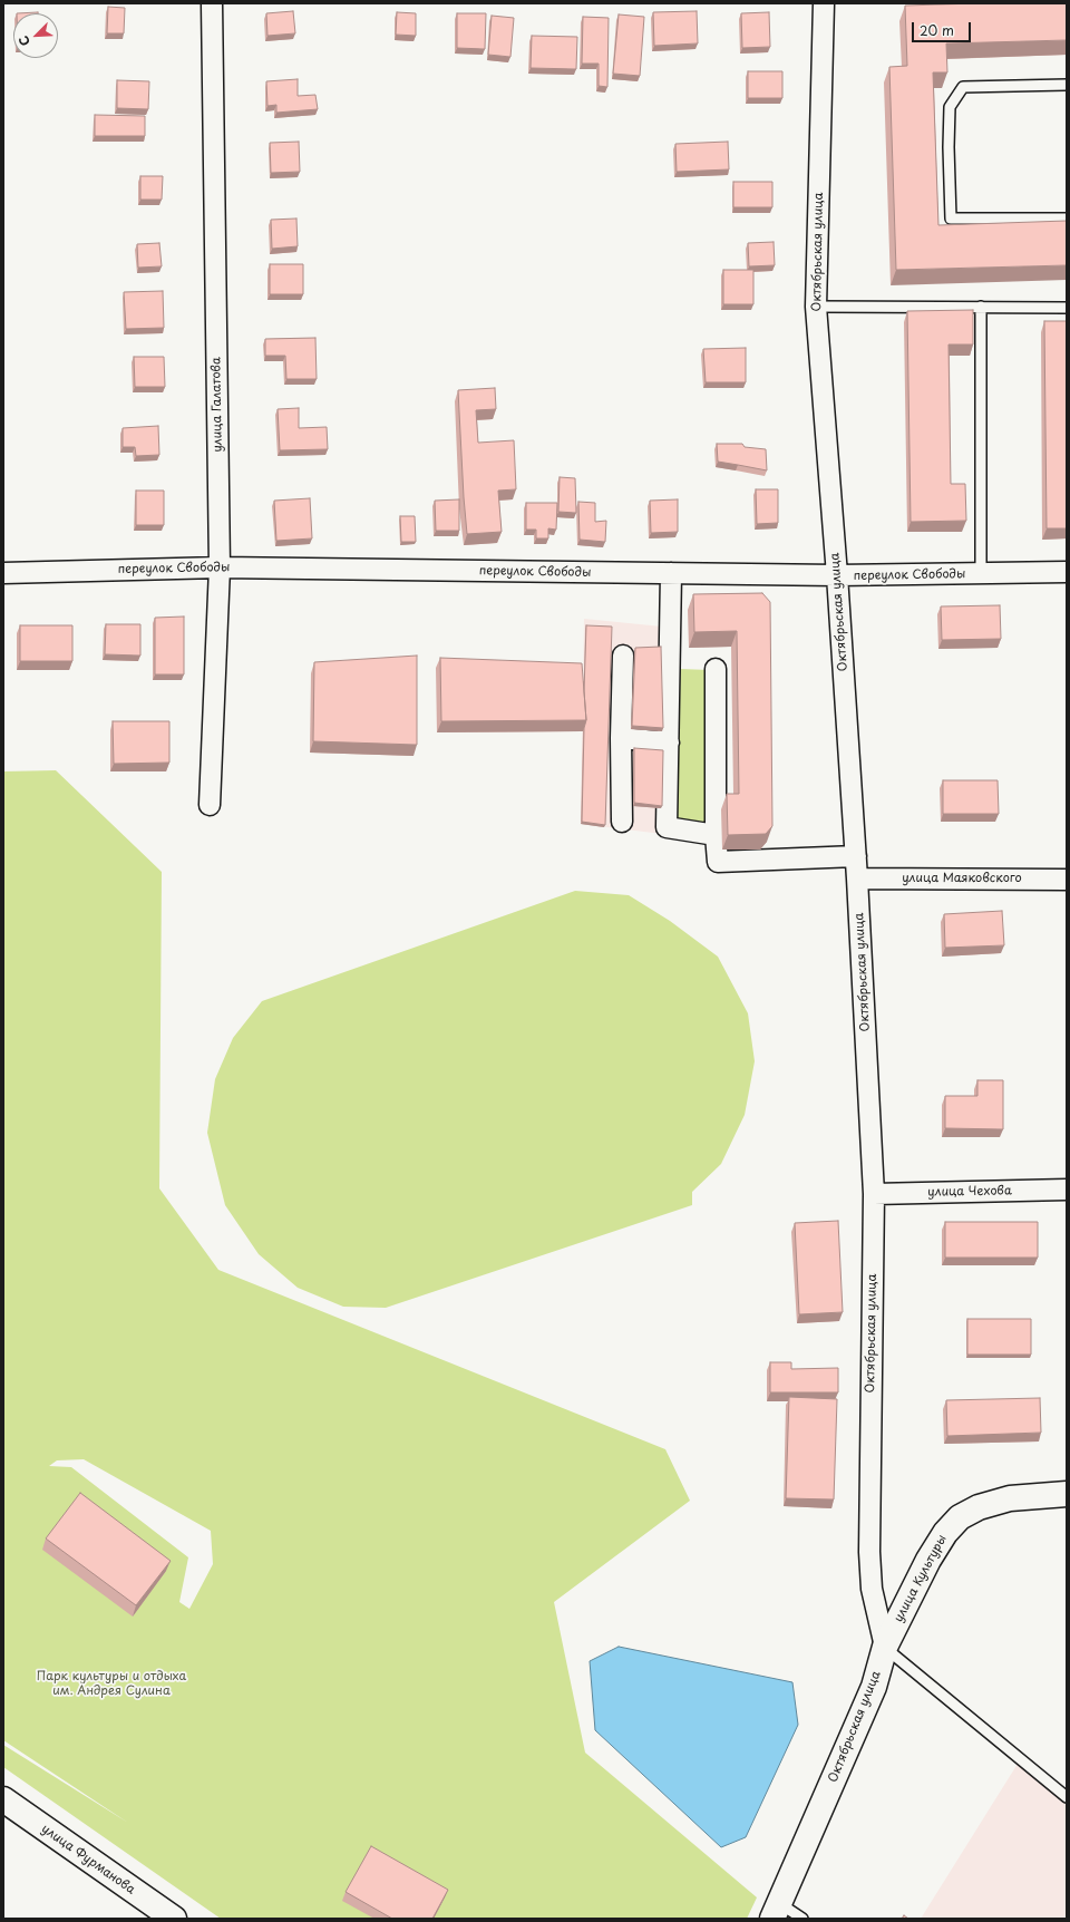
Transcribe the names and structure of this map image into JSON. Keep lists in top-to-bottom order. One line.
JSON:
{"streets":{"main road":["Октябрьская улица","улица Культуры","улица Фурманова"],"street":["улица Галатова","переулок Свободы","улица Маяковского","улица Чехова"]},"crossings":[["Октябрьская улица","переулок Свободы"],["Октябрьская улица","улица Маяковского"],["Октябрьская улица","улица Чехова"],["Октябрьская улица","улица Культуры"],["улица Галатова","переулок Свободы"]],"parks":["Парк культуры и отдыха им. Андрея Сулина"],"scale_bar":"20 m","north":"bottom left"}
